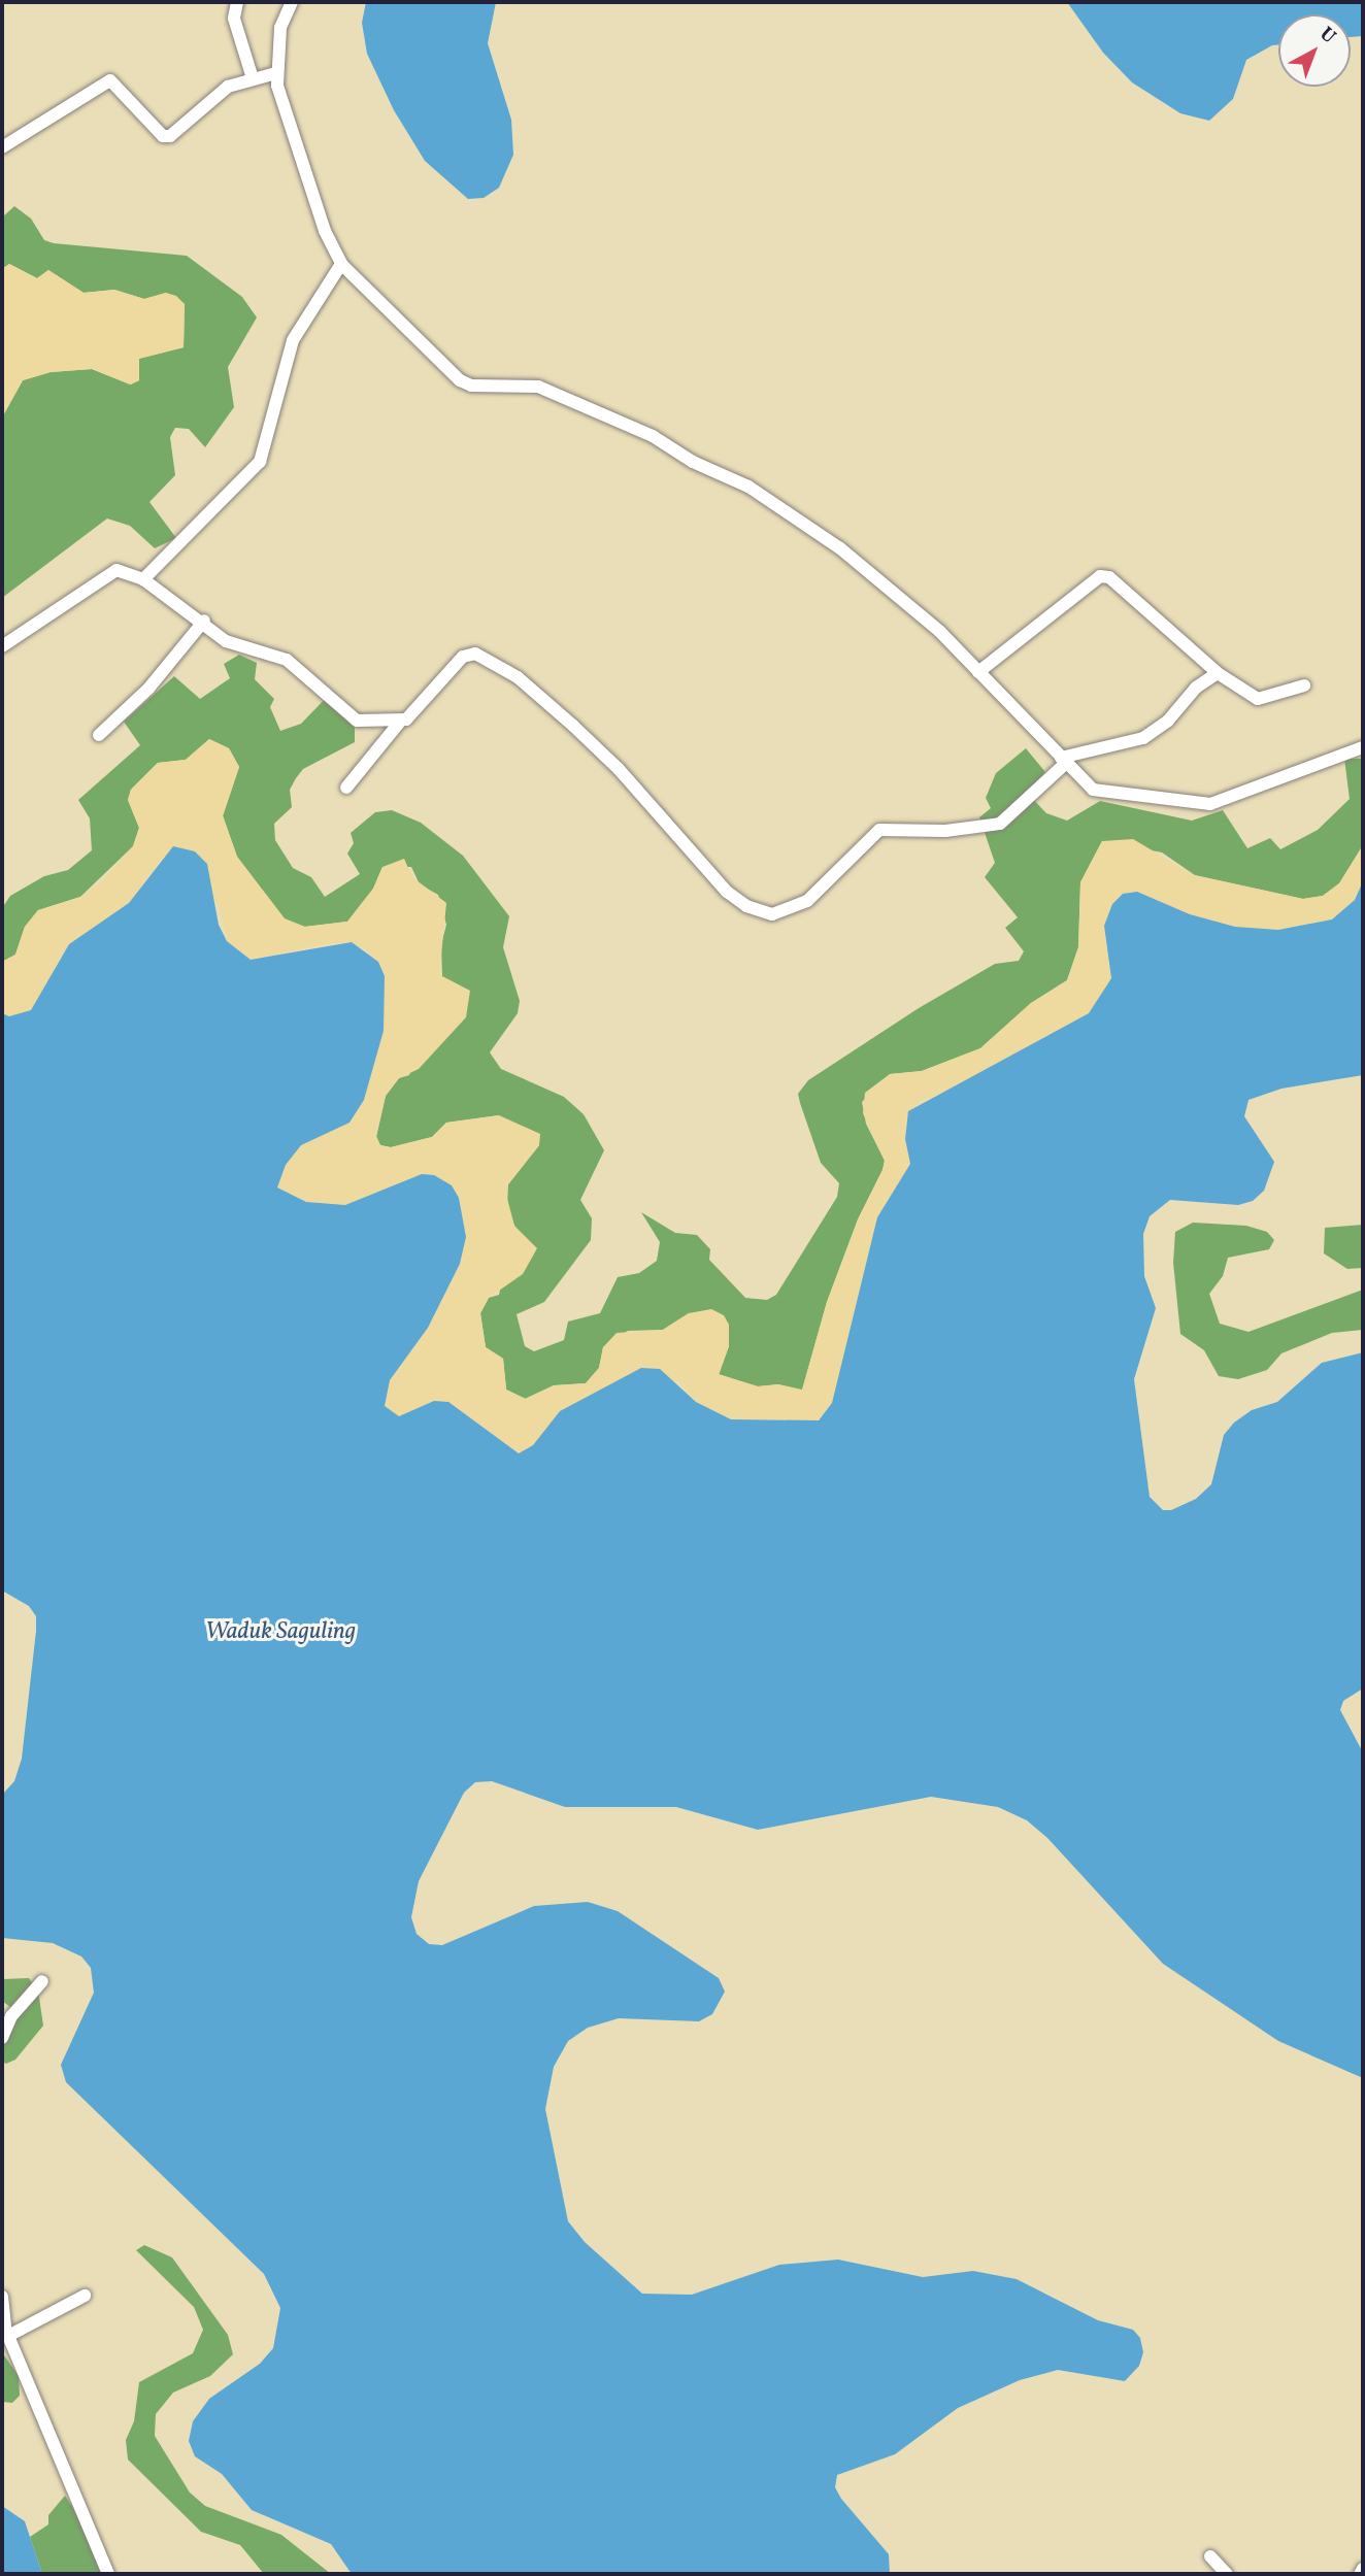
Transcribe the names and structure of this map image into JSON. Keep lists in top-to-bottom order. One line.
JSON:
{"water":["Waduk Saguling"],"north":"top right"}
